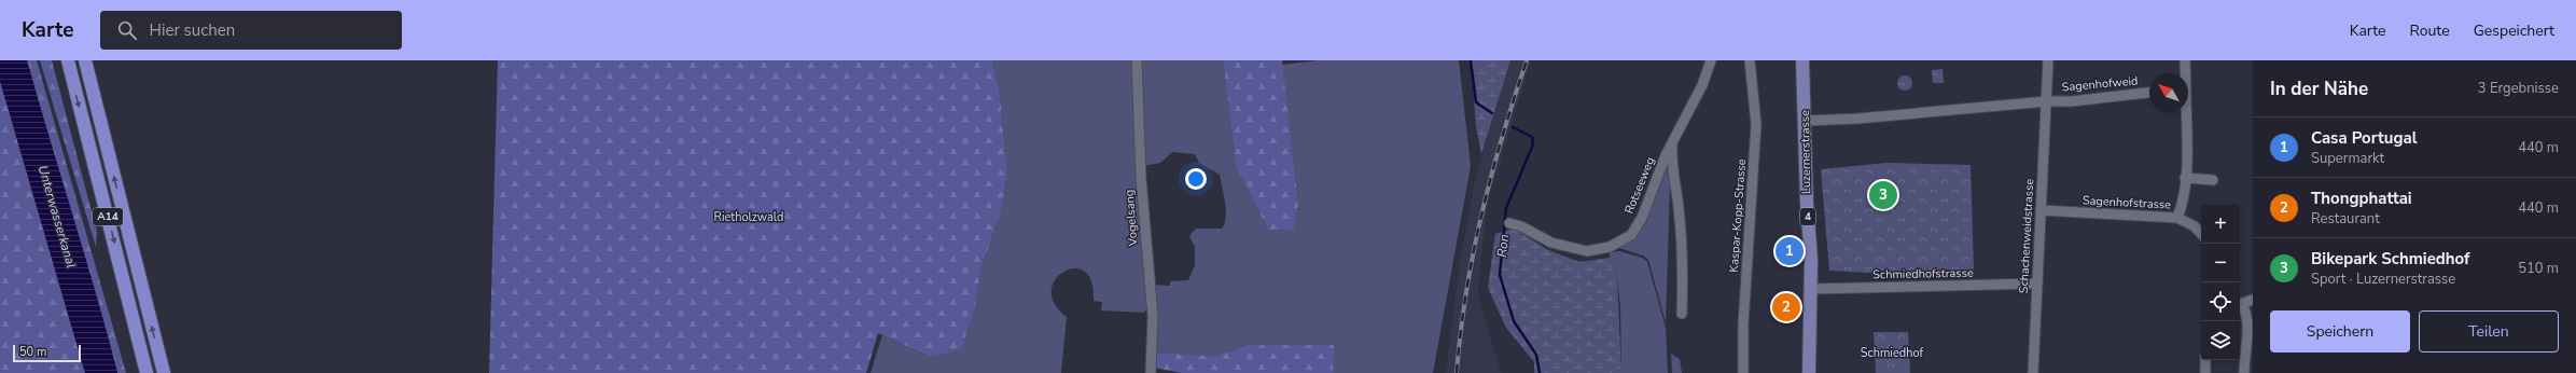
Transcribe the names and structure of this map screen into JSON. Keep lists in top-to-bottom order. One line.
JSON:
{"streets":{"highway":["A14"],"main road":["Luzernerstrasse","4"],"street":["Sagenhofweid","Rotseeweg","Sagenhofstrasse","Kaspar-Kopp-Strasse","Vogelsang","Schachenweidstrasse","Schmiedhofstrasse"]},"crossings":[["Sagenhofweid","Schachenweidstrasse"],["Luzernerstrasse","Schmiedhofstrasse"],["Sagenhofstrasse","Schachenweidstrasse"],["Schachenweidstrasse","Schmiedhofstrasse"]],"water":["Unterwasserkanal","Ron"],"parks":["Rietholzwald","Schmiedhof"],"scale_bar":"50 m","north":"top left","page":{"header":"Karte","search":"Hier suchen","nav":["Karte","Route","Gespeichert"],"heading":["In der Nähe","3 Ergebnisse"],"list":[{"mark":"1","name":"Casa Portugal","note":"Supermarkt","value":"440 m"},{"mark":"2","name":"Thongphattai","note":"Restaurant","value":"440 m"},{"mark":"3","name":"Bikepark Schmiedhof","note":"Sport · Luzernerstrasse","value":"510 m"}],"pins":["3","1","2"],"map_buttons":["+","−"],"buttons":["Speichern","Teilen"],"scale":"50 m"}}
